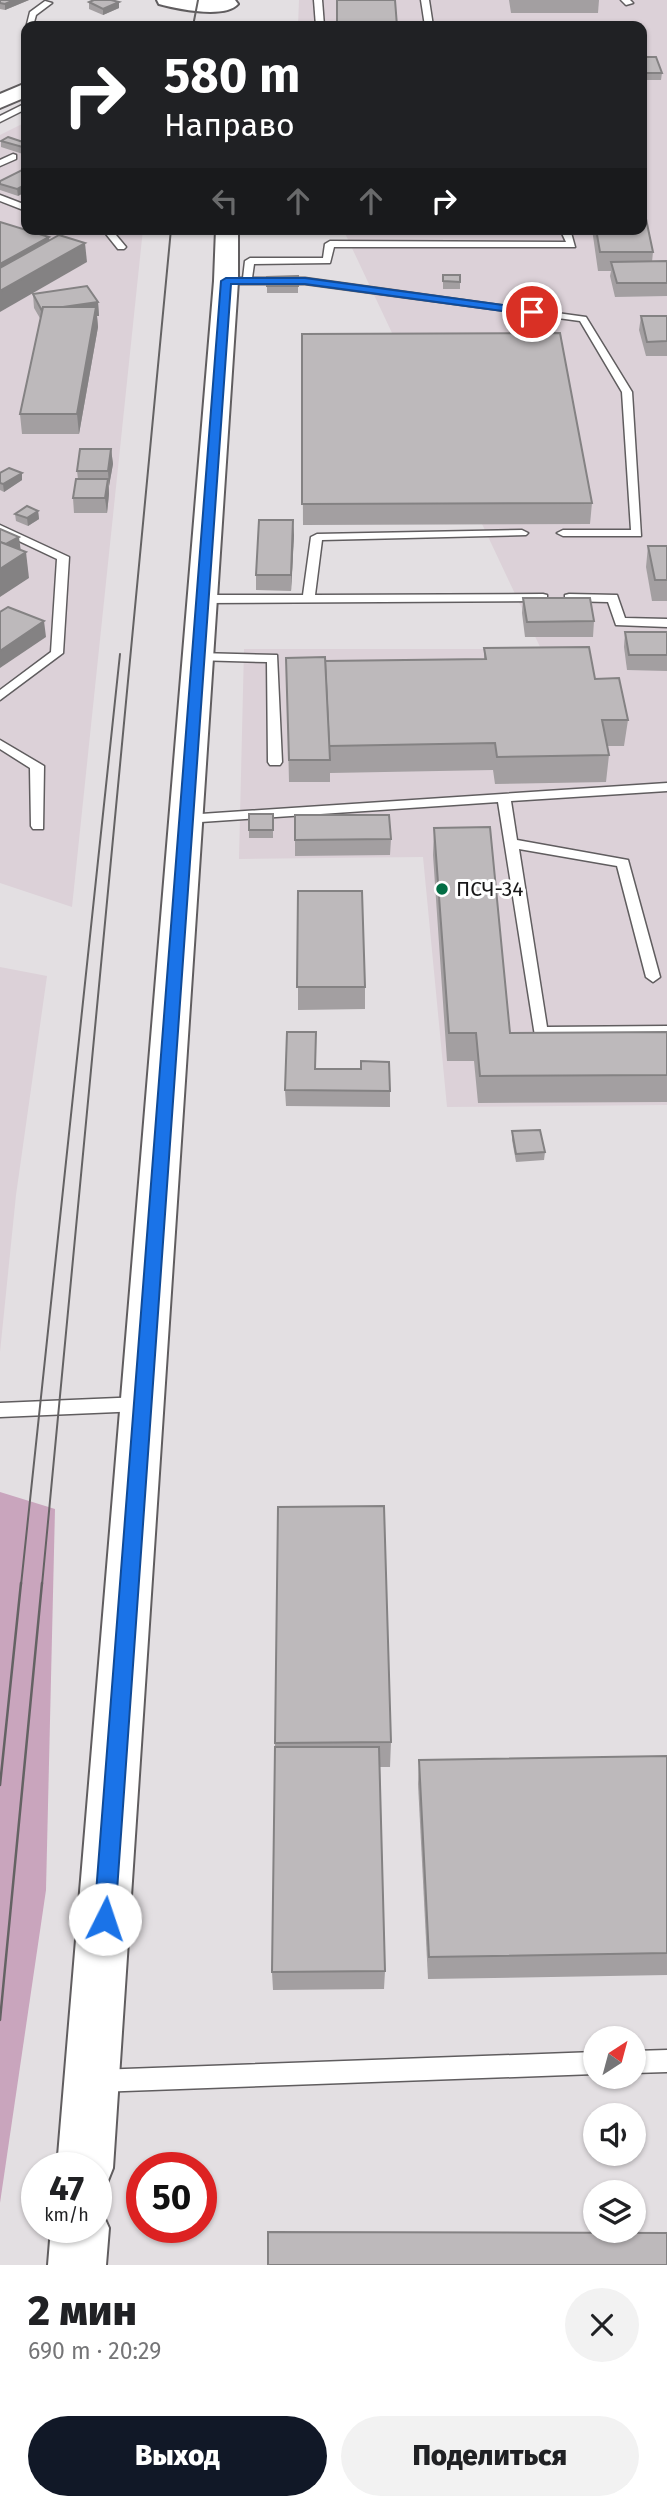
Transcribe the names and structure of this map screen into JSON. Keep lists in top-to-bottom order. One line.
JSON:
{"places":["ПСЧ-34"],"north":"top right","page":{"turn":["580 m","Направо"],"speed":"47 km/h","limit":"50","heading":["2 мин","690 m · 20:29"],"buttons":["Выход","Поделиться"]}}
